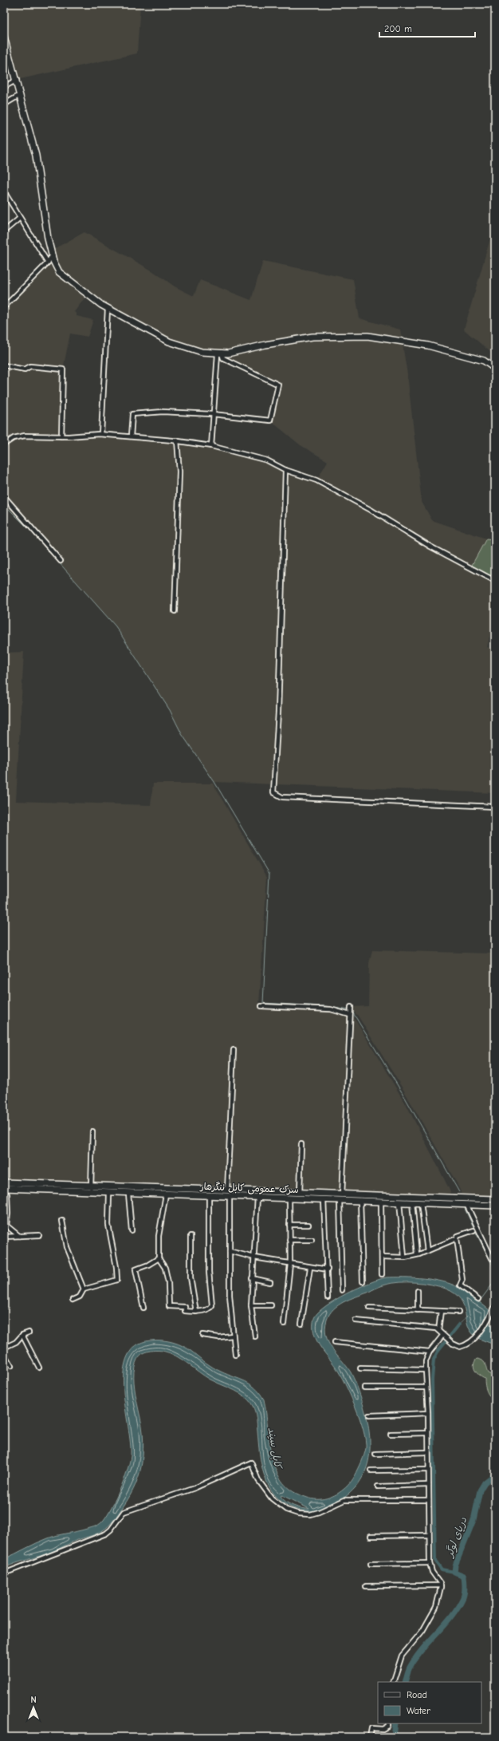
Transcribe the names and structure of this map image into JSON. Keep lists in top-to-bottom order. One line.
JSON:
{"streets":{"highway":["سرک عمومی کابل ننگرهار"]},"water":["کابل سيند","دریای لوگر"],"legend":["Road","Water"],"scale_bar":"200 m","north":"top"}
